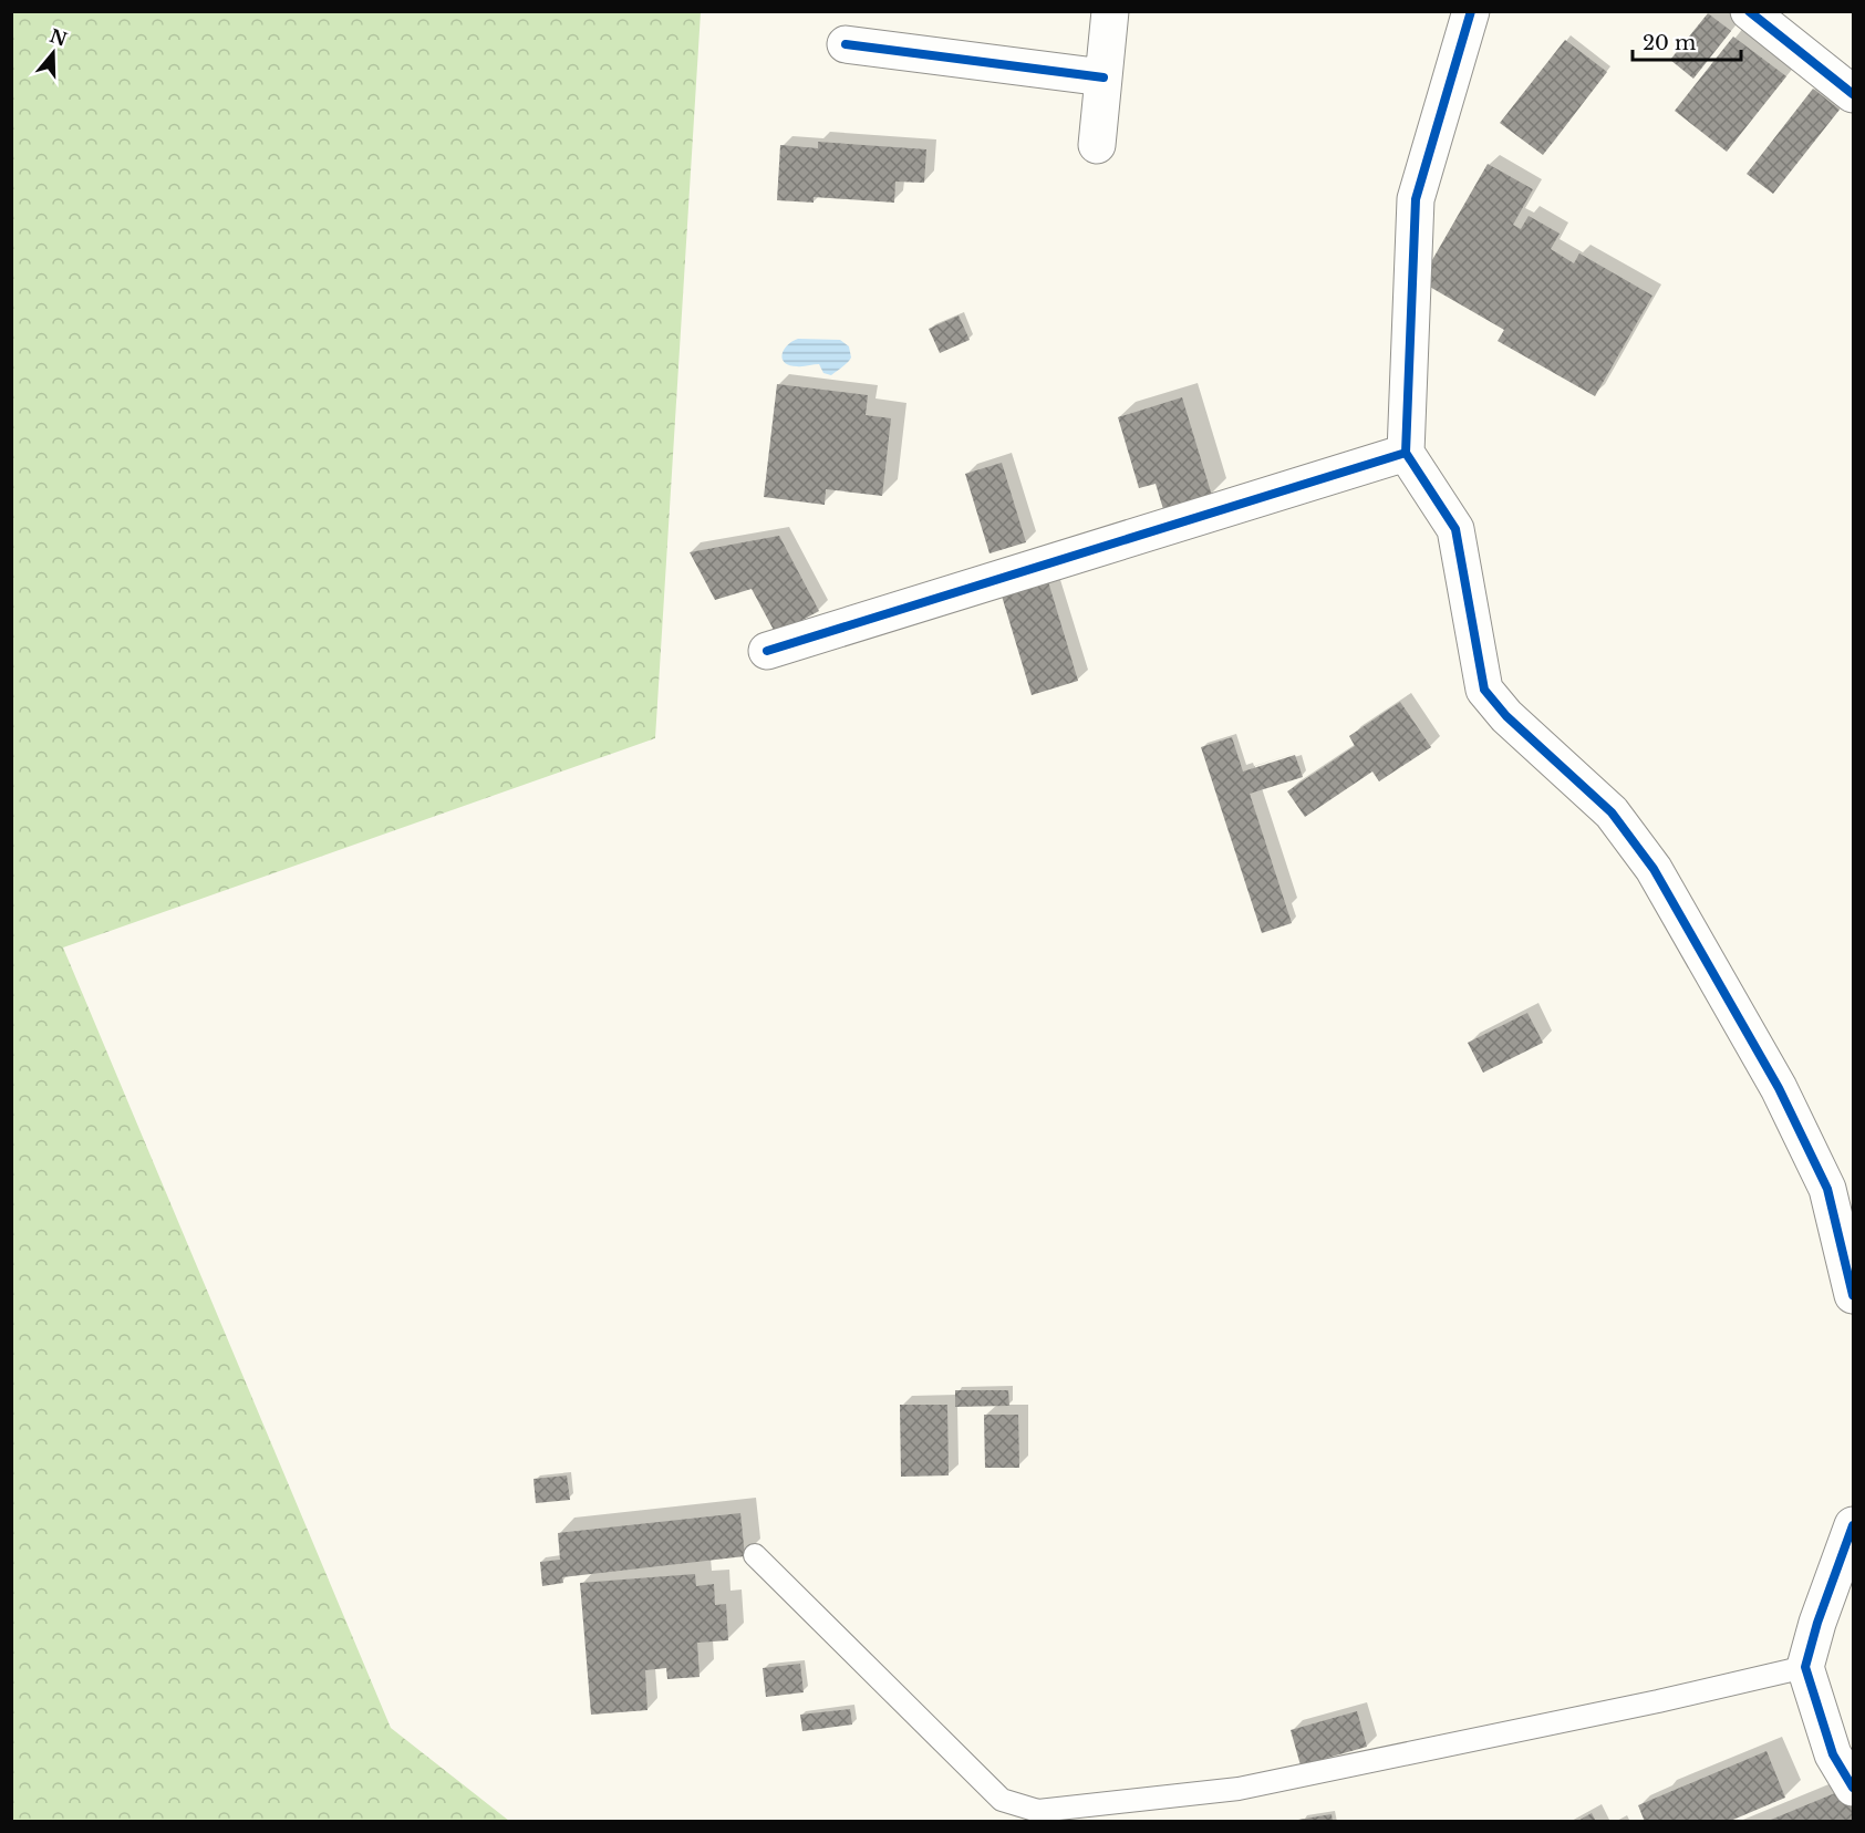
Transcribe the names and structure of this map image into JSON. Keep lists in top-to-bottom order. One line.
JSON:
{"scale_bar":"20 m","north":"top"}
